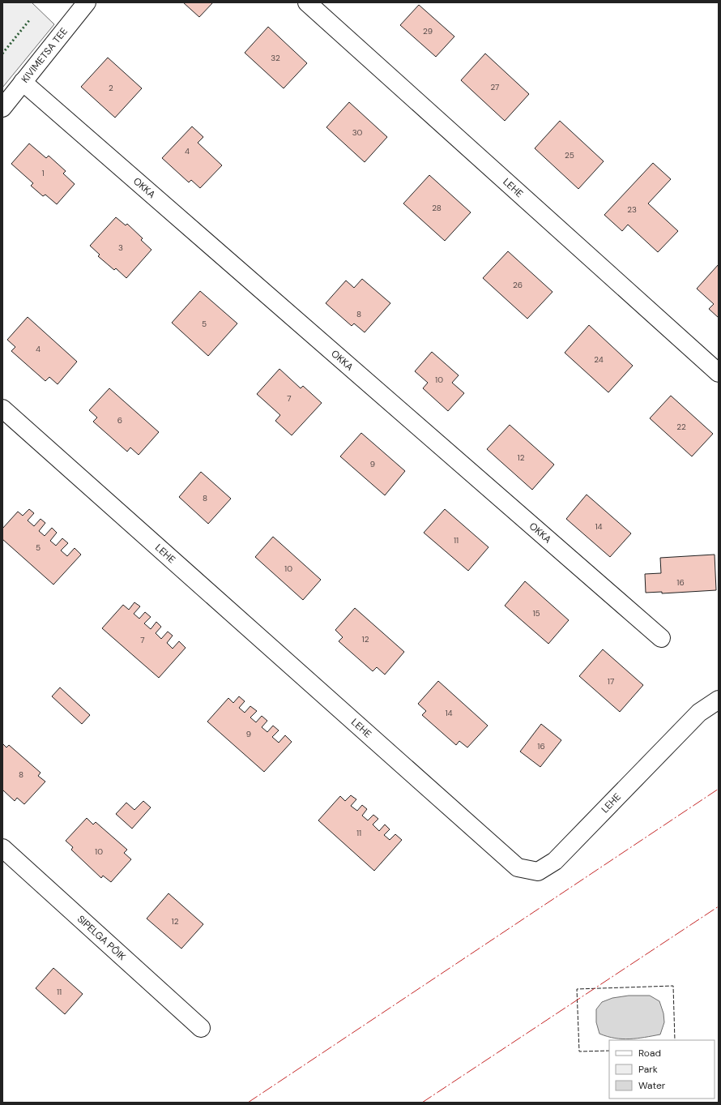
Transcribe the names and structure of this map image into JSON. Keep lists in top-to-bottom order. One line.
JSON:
{"streets":{"street":["KIVIMETSA TEE","OKKA","LEHE","SIPELGA PÕIK"]},"crossings":[["KIVIMETSA TEE","OKKA"]],"house_numbers":["29","32","27","2","30","4","25","1","28","23","3","26","8","5","4","24","10","7","6","22","12","9","8","14","11","5","10","16","15","12","7","17","14","9","16","8","11","10","12","11"],"legend":["Road","Park","Water"]}
